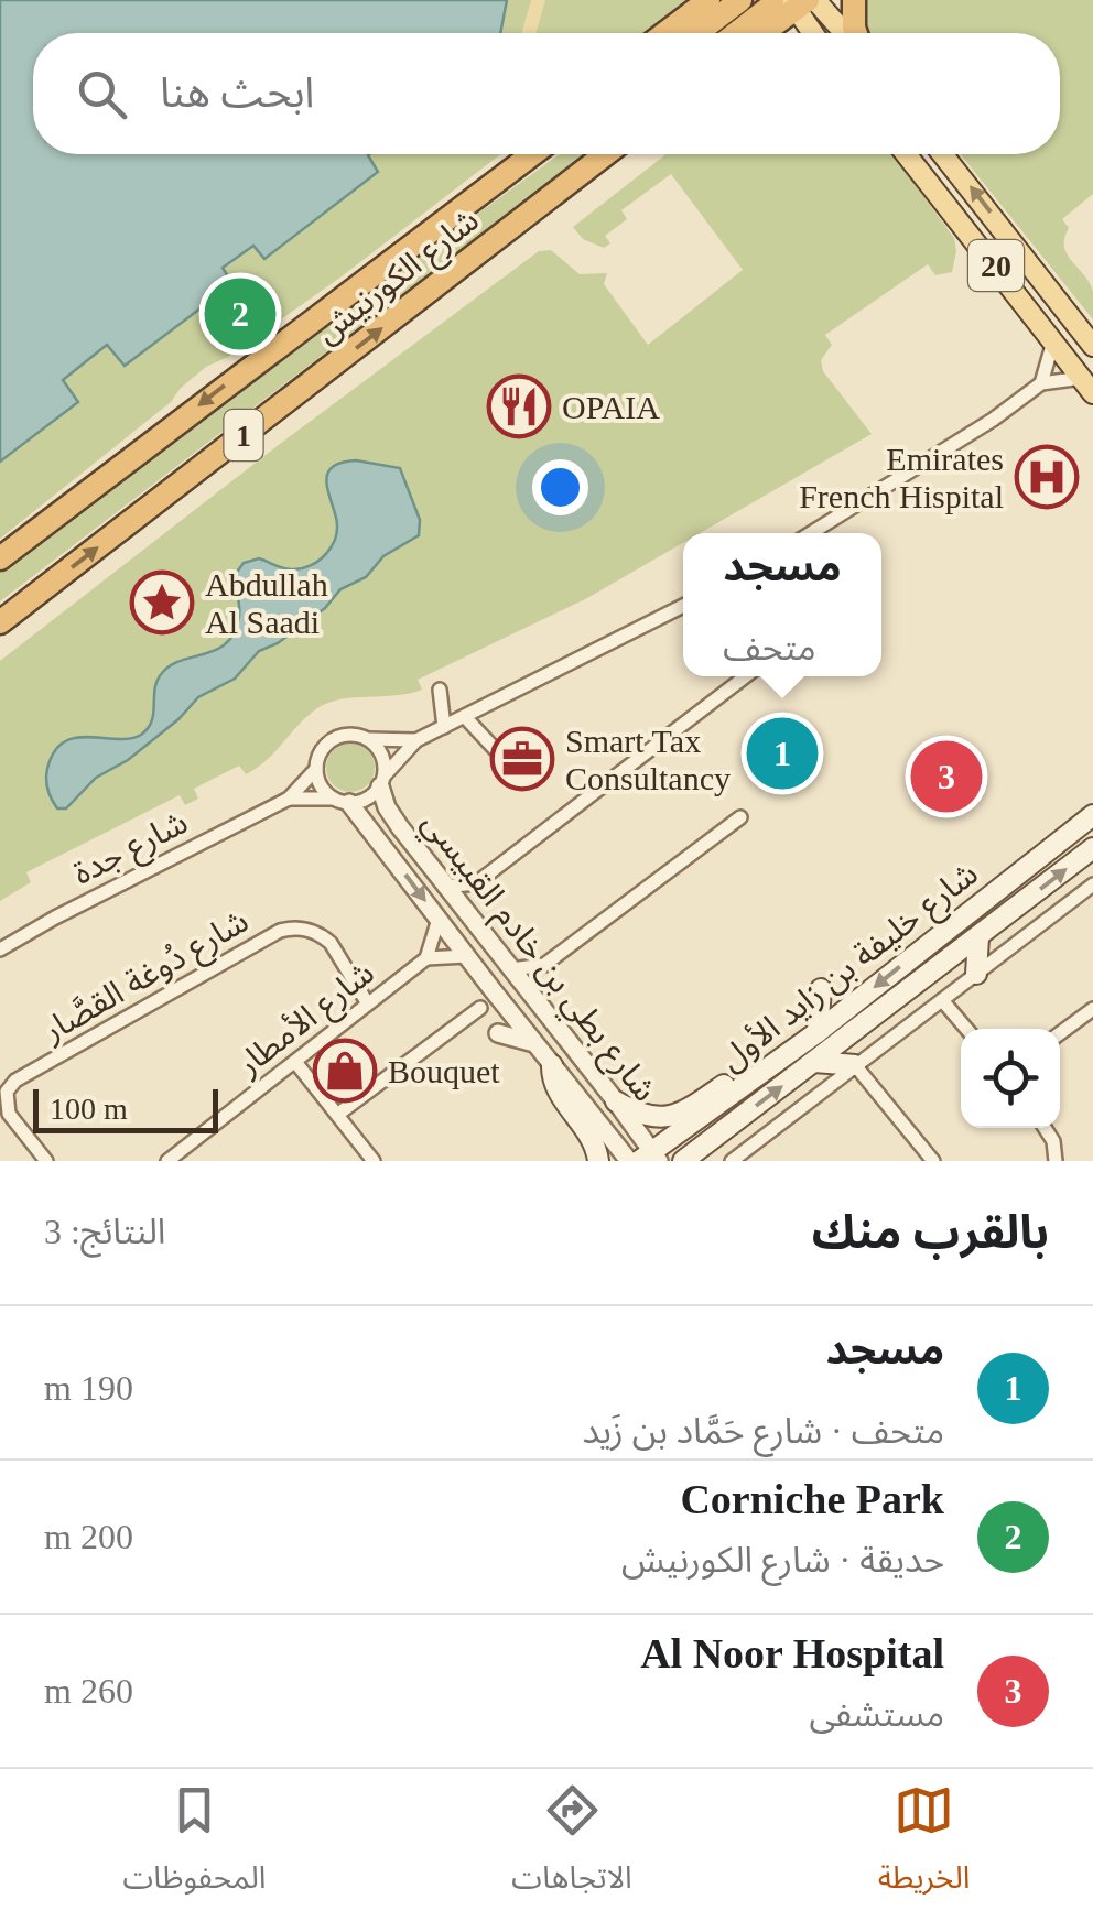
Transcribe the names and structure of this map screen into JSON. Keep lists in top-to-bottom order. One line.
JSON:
{"streets":{"highway":["شارع الكورنيش","1"],"main road":["20","شارع خليفة بن زايد الأول"],"street":["شارع جدة","شارع بطي بن خادم القبيسي","شارع دُوغة القصَّار","شارع الأمطار"]},"crossings":[["شارع جدة","شارع بطي بن خادم القبيسي"],["شارع بطي بن خادم القبيسي","شارع خليفة بن زايد الأول"],["شارع دُوغة القصَّار","شارع الأمطار"]],"places":{"restaurant":["OPAIA"],"hospital":["Emirates French Hispital"],"place":["Abdullah Al Saadi"],"office":["Smart Tax Consultancy"],"shop":["Bouquet"]},"scale_bar":"100 m","page":{"search":"ابحث هنا","pins":["2","1","3"],"popup":["مسجد","متحف"],"scale":"100 m","heading":["بالقرب منك","النتائج: 3"],"list":[{"mark":"1","name":"مسجد","note":"متحف · شارع حَمَّاد بن زَيد","value":"190 m"},{"mark":"2","name":"Corniche Park","note":"حديقة · شارع الكورنيش","value":"200 m"},{"mark":"3","name":"Al Noor Hospital","note":"مستشفى","value":"260 m"}],"nav":["الخريطة","الاتجاهات","المحفوظات"]}}
